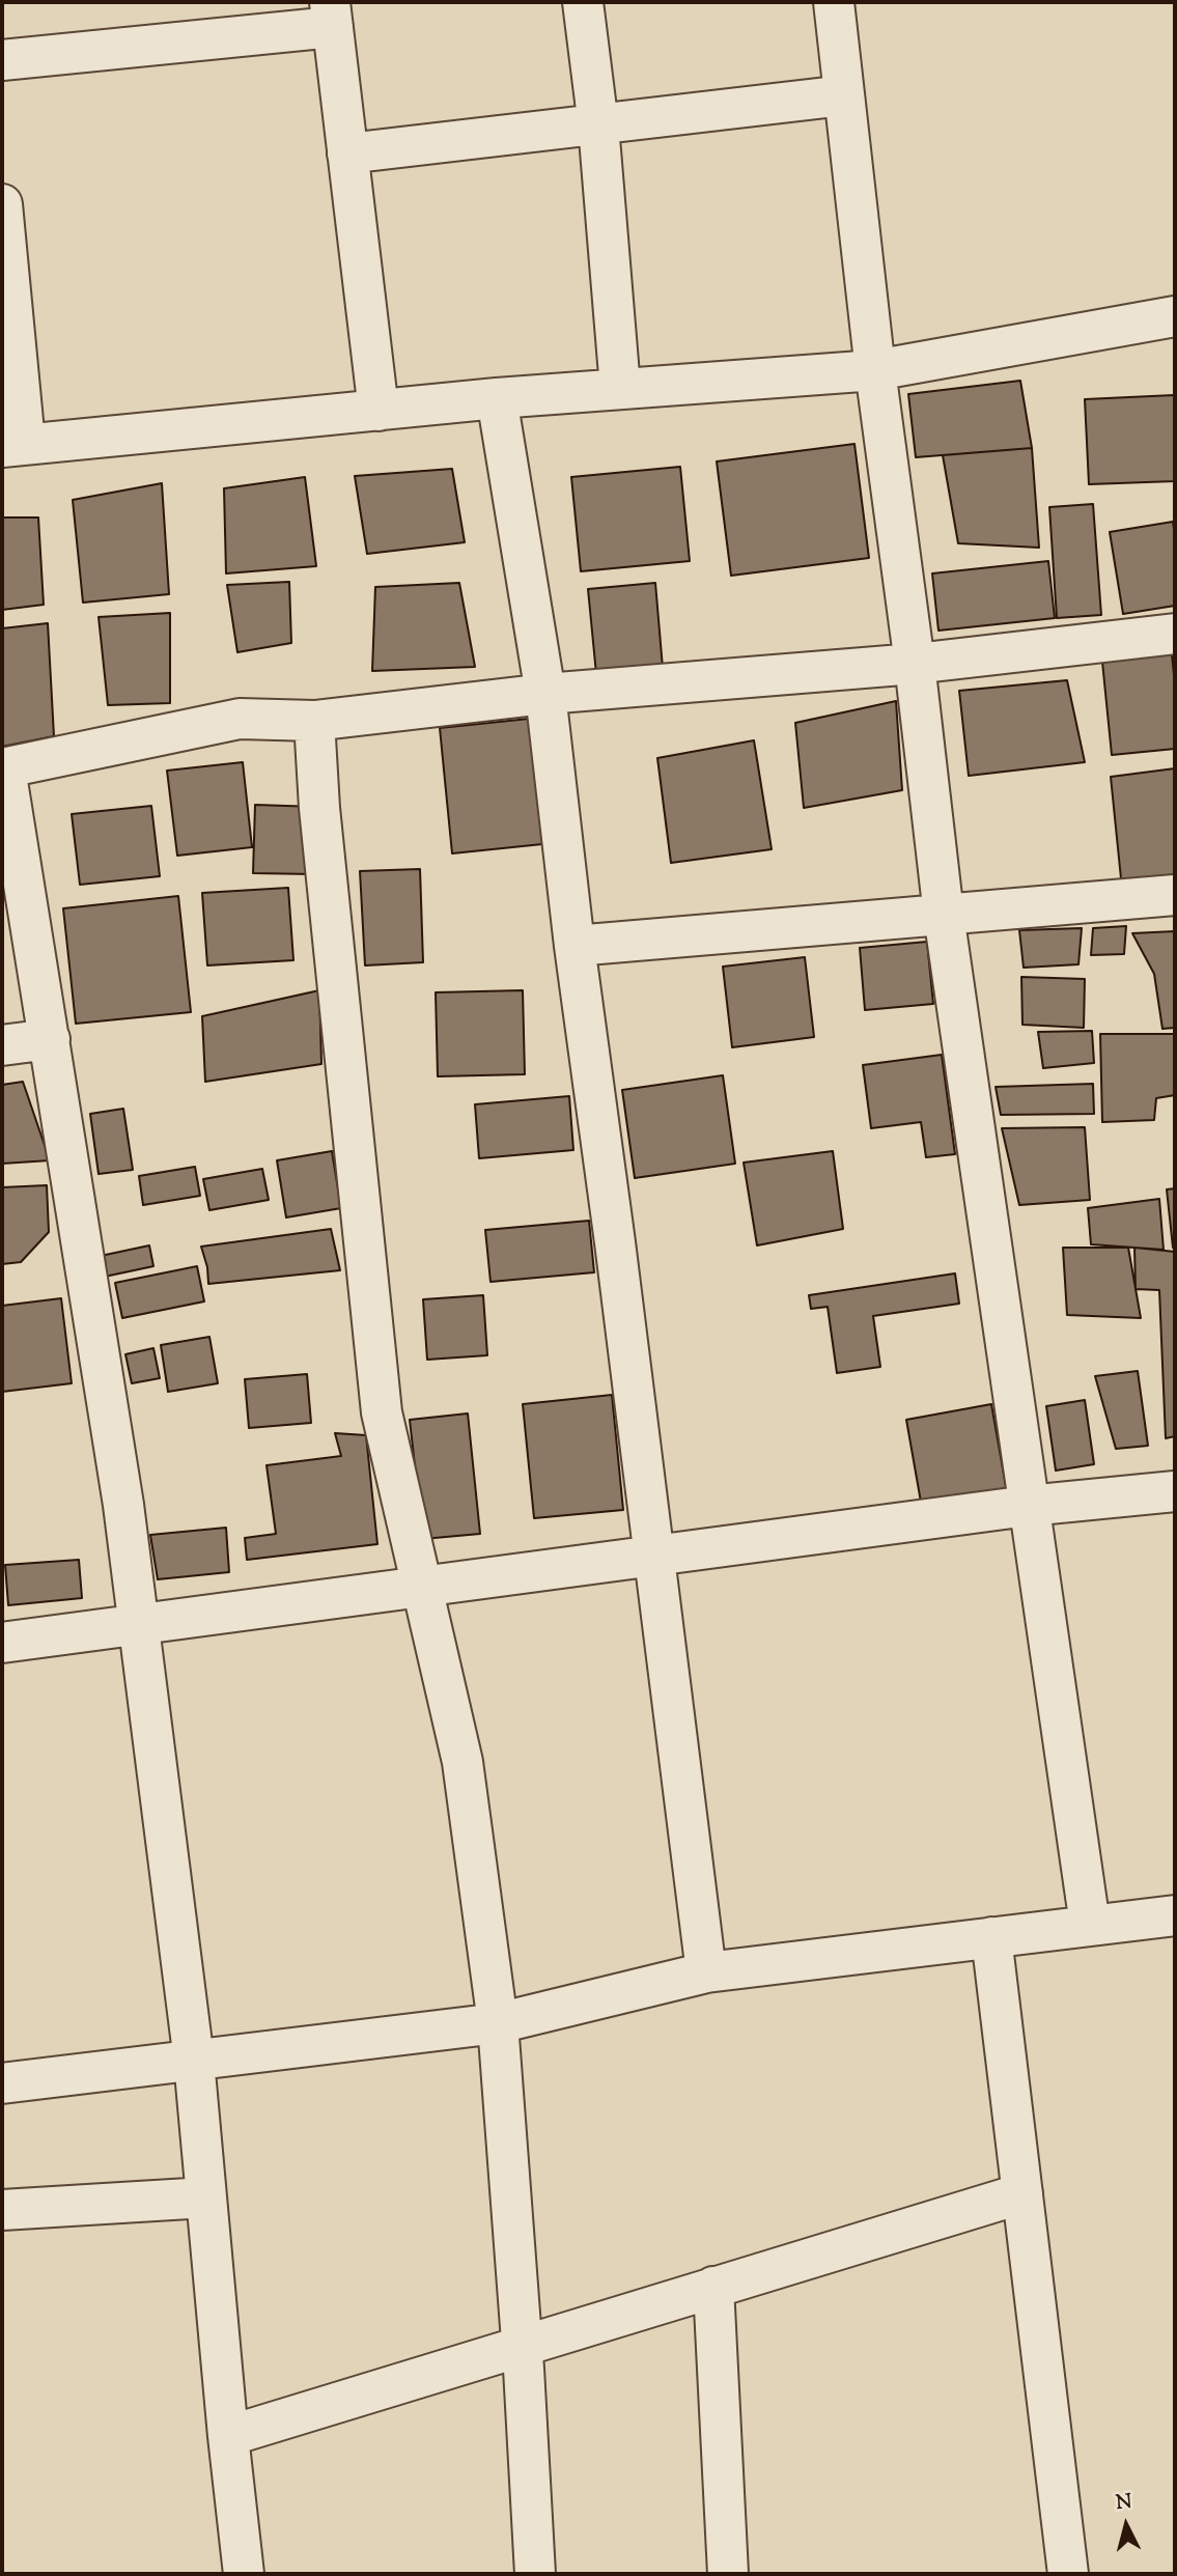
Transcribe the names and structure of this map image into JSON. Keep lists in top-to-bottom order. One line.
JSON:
{"north":"top"}
